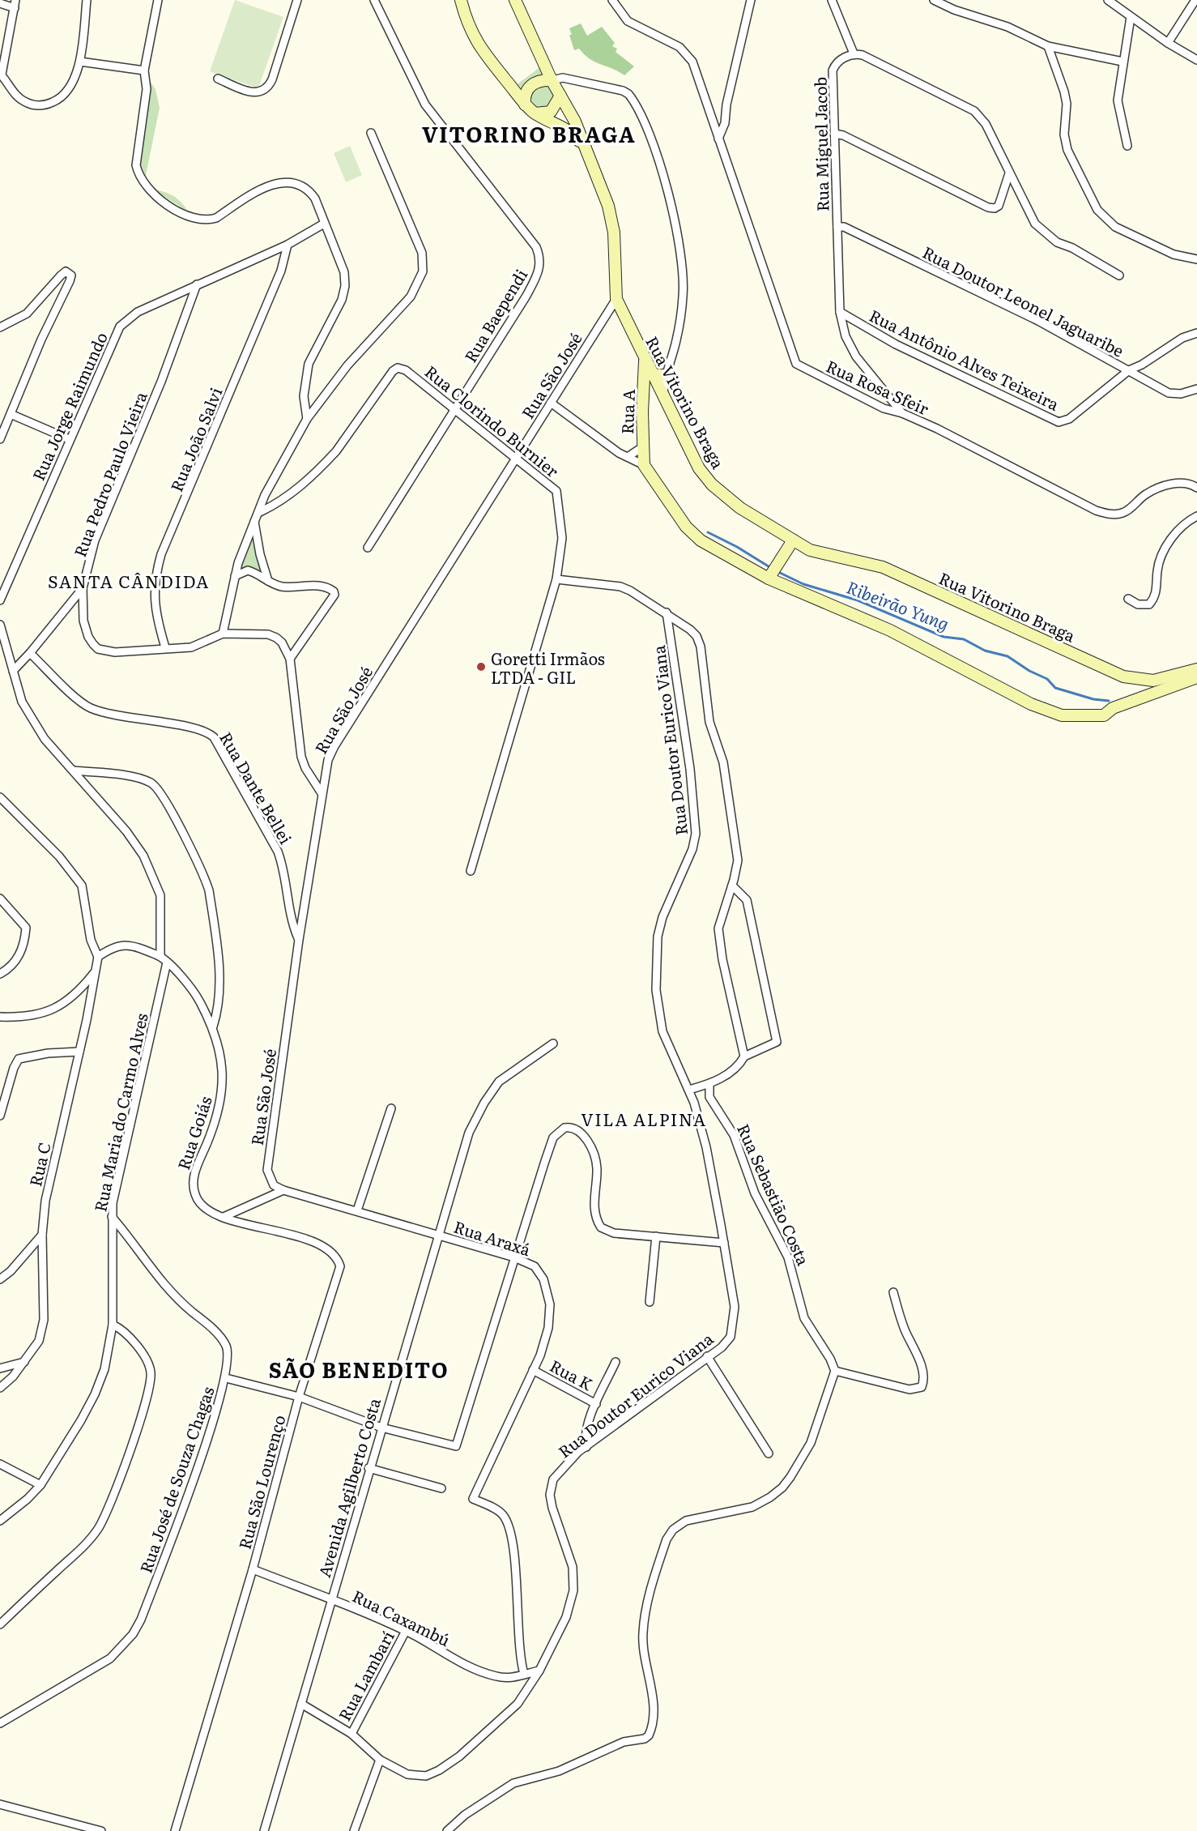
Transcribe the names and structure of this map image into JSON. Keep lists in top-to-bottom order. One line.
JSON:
{"streets":{"main road":["Rua Vitorino Braga","Rua A"],"street":["Rua Miguel Jacob","Rua Doutor Leonel Jaguaribe","Rua Baependi","Rua Antônio Alves Teixeira","Rua São José","Rua Rosa Sfeir","Rua Jorge Raimundo","Rua Clorindo Burnier","Rua João Salvi","Rua Pedro Paulo Vieira","Rua Doutor Eurico Viana","Rua Dante Bellei","Rua Maria do Carmo Alves","Rua Goiás","Rua C","Rua Sebastião Costa","Rua Araxá","Rua K","Rua José de Souza Chagas","Rua São Lourenço","Avenida Agilberto Costa","Rua Caxambú","Rua Lambarí"]},"crossings":[["Rua Miguel Jacob","Rua Doutor Leonel Jaguaribe"],["Rua Miguel Jacob","Rua Antônio Alves Teixeira"],["Rua Miguel Jacob","Rua Rosa Sfeir"],["Rua Doutor Leonel Jaguaribe","Rua Antônio Alves Teixeira"],["Rua Baependi","Rua Clorindo Burnier"],["Rua São José","Rua Vitorino Braga"],["Rua São José","Rua Clorindo Burnier"],["Rua São José","Rua Pedro Paulo Vieira"],["Rua São José","Rua Dante Bellei"],["Rua São José","Rua Araxá"],["Rua Vitorino Braga","Rua A"],["Rua Jorge Raimundo","Rua João Salvi"],["Rua Jorge Raimundo","Rua Pedro Paulo Vieira"],["Rua João Salvi","Rua Pedro Paulo Vieira"],["Rua Doutor Eurico Viana","Avenida Agilberto Costa"],["Rua Doutor Eurico Viana","Rua Caxambú"],["Rua Doutor Eurico Viana","Rua Lambarí"],["Rua Maria do Carmo Alves","Rua Goiás"],["Rua Maria do Carmo Alves","Rua José de Souza Chagas"],["Rua Goiás","Rua São Lourenço"],["Rua Araxá","Rua K"],["Rua Araxá","Avenida Agilberto Costa"],["Rua Araxá","Rua Caxambú"],["Rua São Lourenço","Rua Caxambú"],["Avenida Agilberto Costa","Rua Caxambú"],["Rua Caxambú","Rua Lambarí"]],"districts":["VITORINO BRAGA","SANTA CÂNDIDA","VILA ALPINA","SÃO BENEDITO"],"water":["Ribeirão Yung"],"places":["Goretti Irmãos LTDA - GIL"]}
